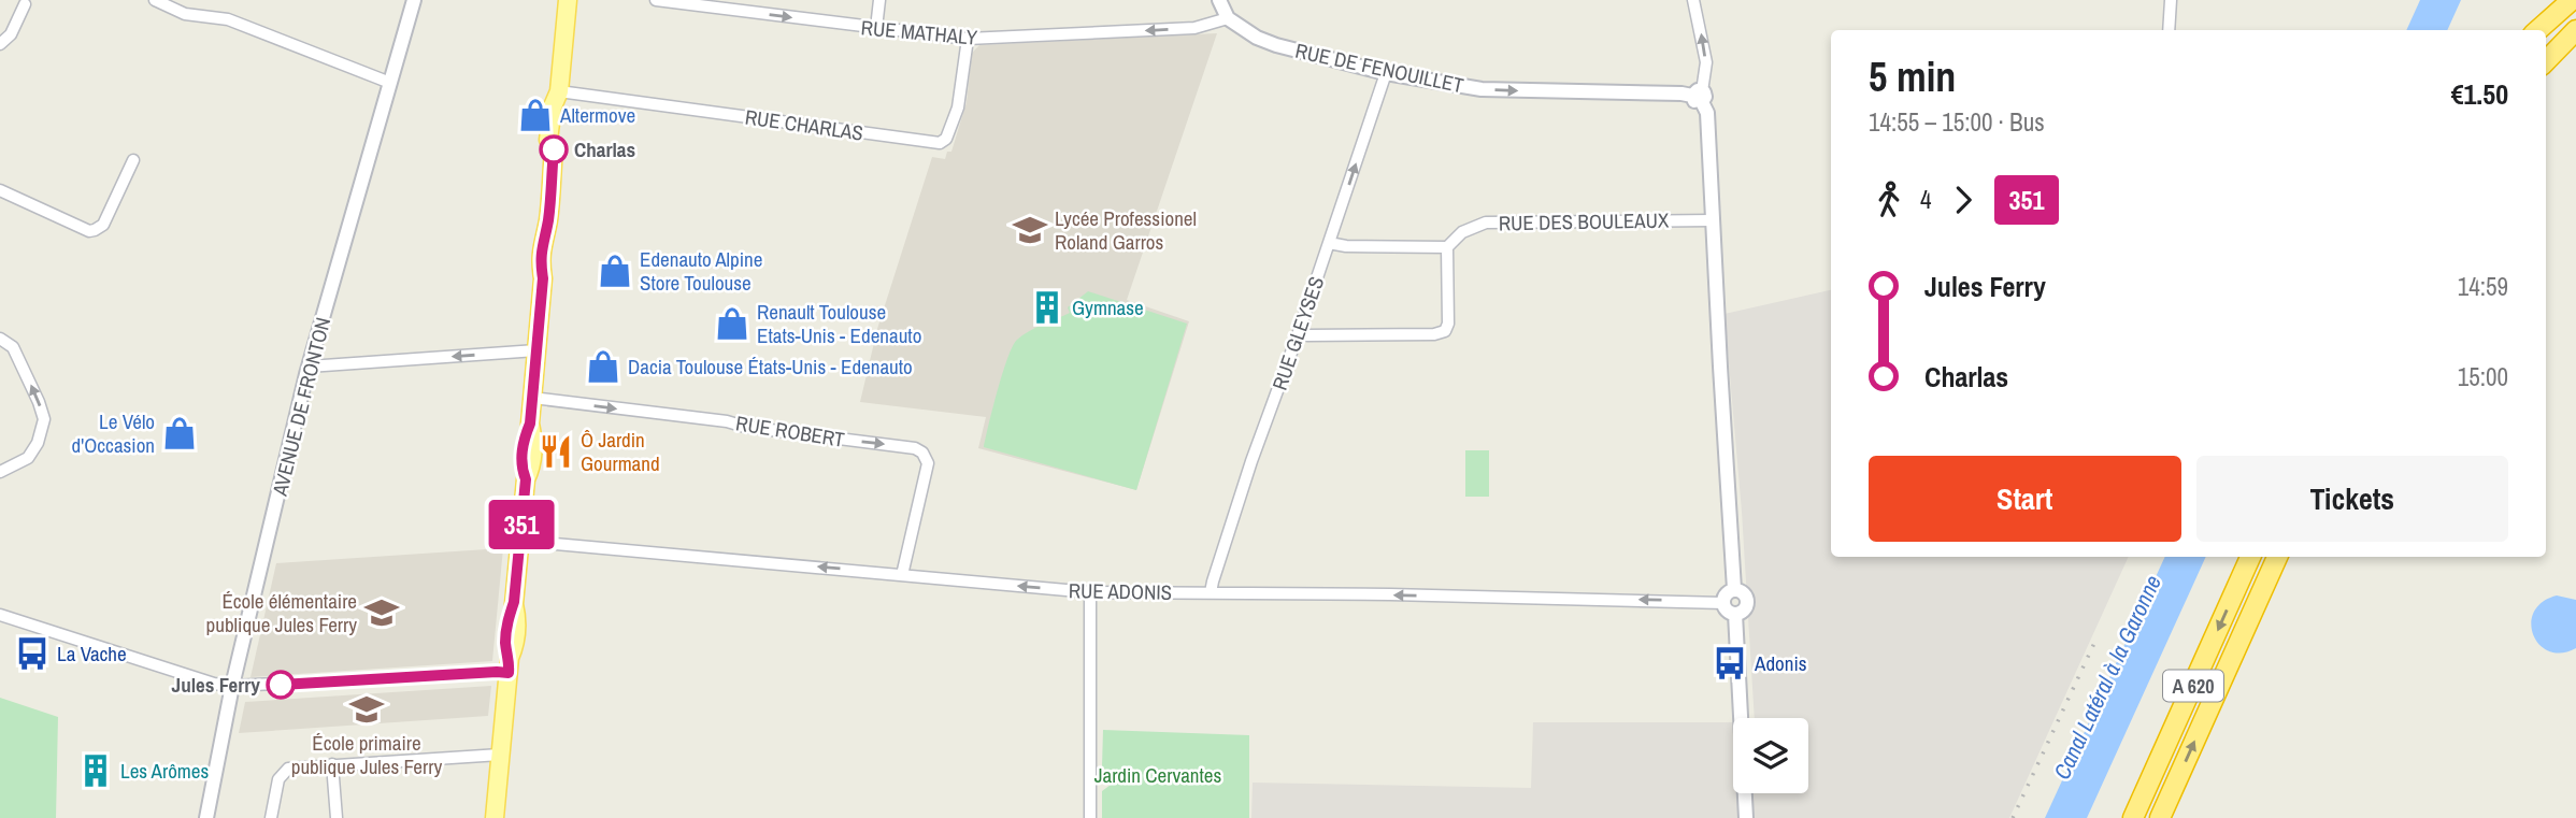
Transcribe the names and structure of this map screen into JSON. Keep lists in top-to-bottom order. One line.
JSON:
{"streets":{"highway":["A 620"],"street":["RUE MATHALY","RUE DE FENOUILLET","RUE CHARLAS","RUE DES BOULEAUX","RUE GLEYSES","AVENUE DE FRONTON","RUE ROBERT","RUE ADONIS"]},"crossings":[["RUE MATHALY","RUE DE FENOUILLET"],["RUE MATHALY","RUE CHARLAS"],["RUE DE FENOUILLET","RUE GLEYSES"],["RUE GLEYSES","RUE ADONIS"],["RUE ROBERT","RUE ADONIS"]],"one_way":["RUE DE FENOUILLET","RUE ADONIS"],"water":["Canal Latéral à la Garonne"],"parks":["Jardin Cervantes"],"places":{"shop":["Altermove","Edenauto Alpine Store Toulouse","Renault Toulouse Etats-Unis - Edenauto","Dacia Toulouse États-Unis - Edenauto","Le Vélo d'Occasion"],"other":["Charlas","Jules Ferry"],"school or university":["Lycée Professionel Roland Garros","École élémentaire publique Jules Ferry","École primaire publique Jules Ferry"],"building":["Gymnase","Les Arômes"],"restaurant":["Ô Jardin Gourmand"],"bus stop":["La Vache","Adonis"]},"lines":["bus line 351"],"page":{"on_map":"351","heading":["5 min","14:55 – 15:00 · Bus","€1.50"],"legs":["4","351"],"list":[{"name":"Jules Ferry","value":"14:59"},{"name":"Charlas","value":"15:00"}],"buttons":["Start","Tickets"]}}
